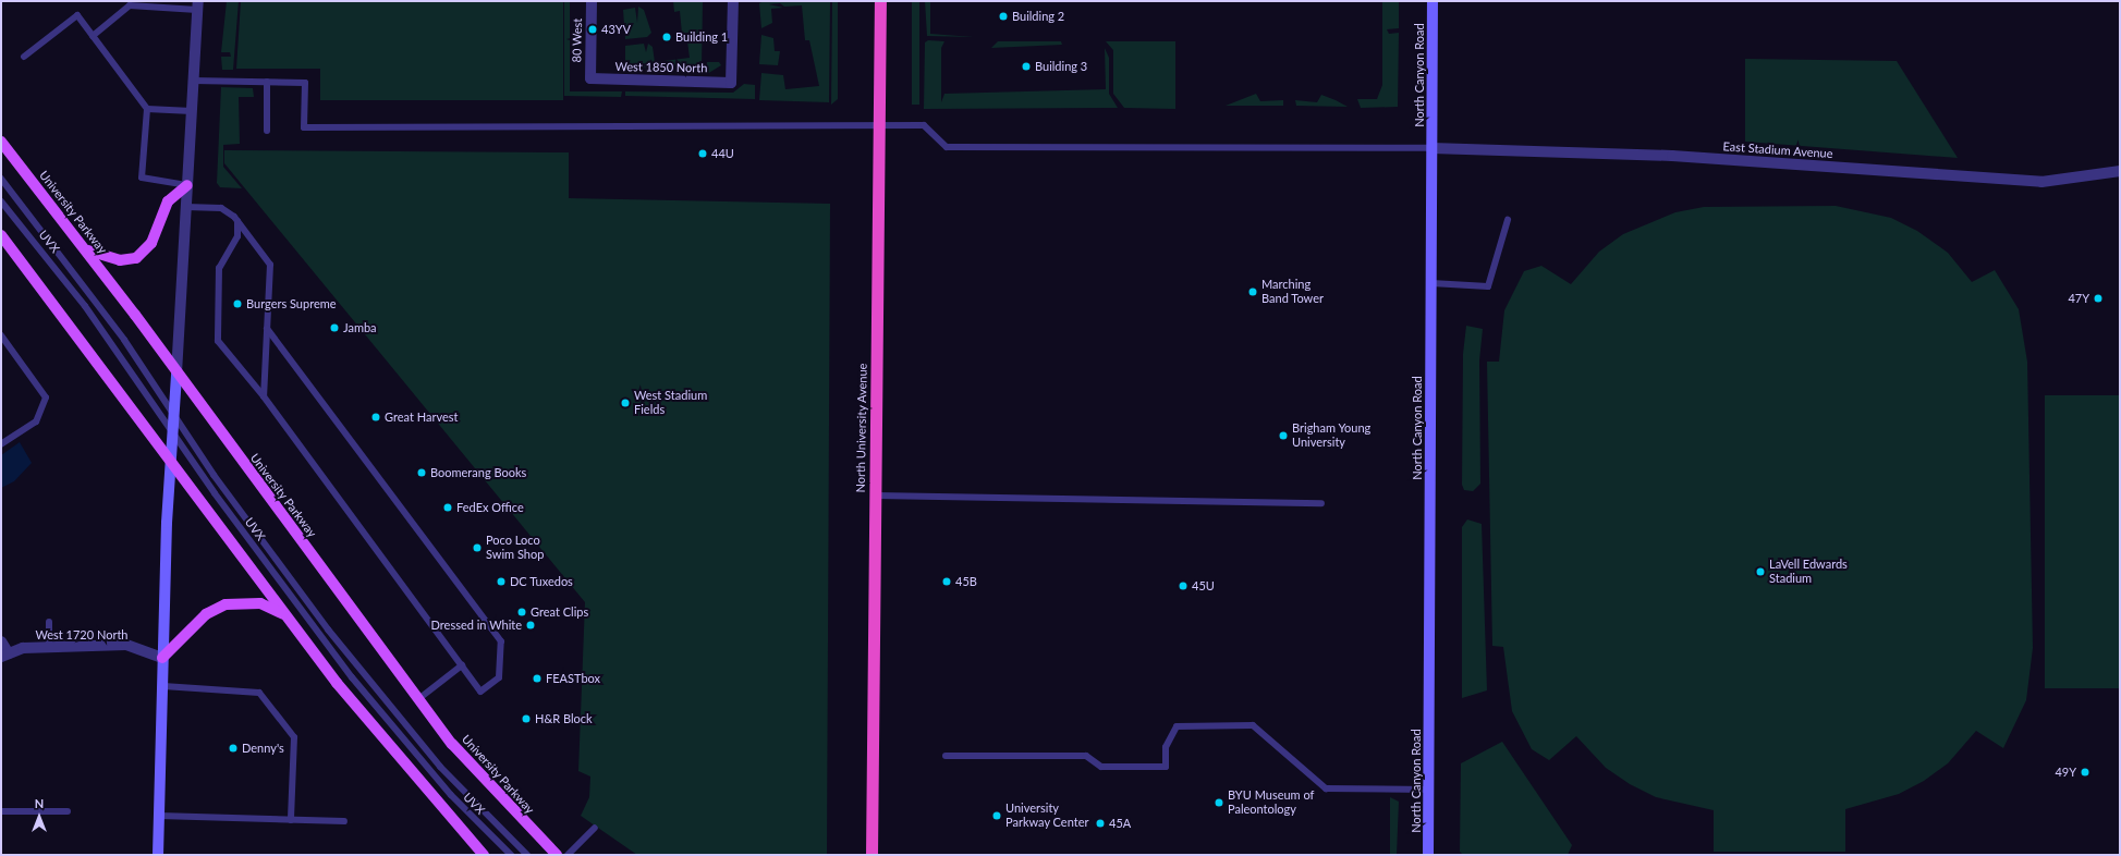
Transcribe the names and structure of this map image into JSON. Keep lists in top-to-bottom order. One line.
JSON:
{"streets":{"highway":["North University Avenue"],"main road":["North Canyon Road","University Parkway"],"street":["80 West","West 1850 North","East Stadium Avenue","West 1720 North"],"lane":["UVX"]},"crossings":[["80 West","West 1850 North"],["North Canyon Road","East Stadium Avenue"]],"places":["Building 2","43YV","Building 1","Building 3","44U","Marching Band Tower","47Y","Burgers Supreme","Jamba","West Stadium Fields","Great Harvest","Brigham Young University","Boomerang Books","FedEx Office","Poco Loco Swim Shop","LaVell Edwards Stadium","DC Tuxedos","45B","45U","Great Clips","Dressed in White","FEASTbox","H&R Block","Denny's","49Y","BYU Museum of Paleontology","University Parkway Center","45A"],"north":"top"}
